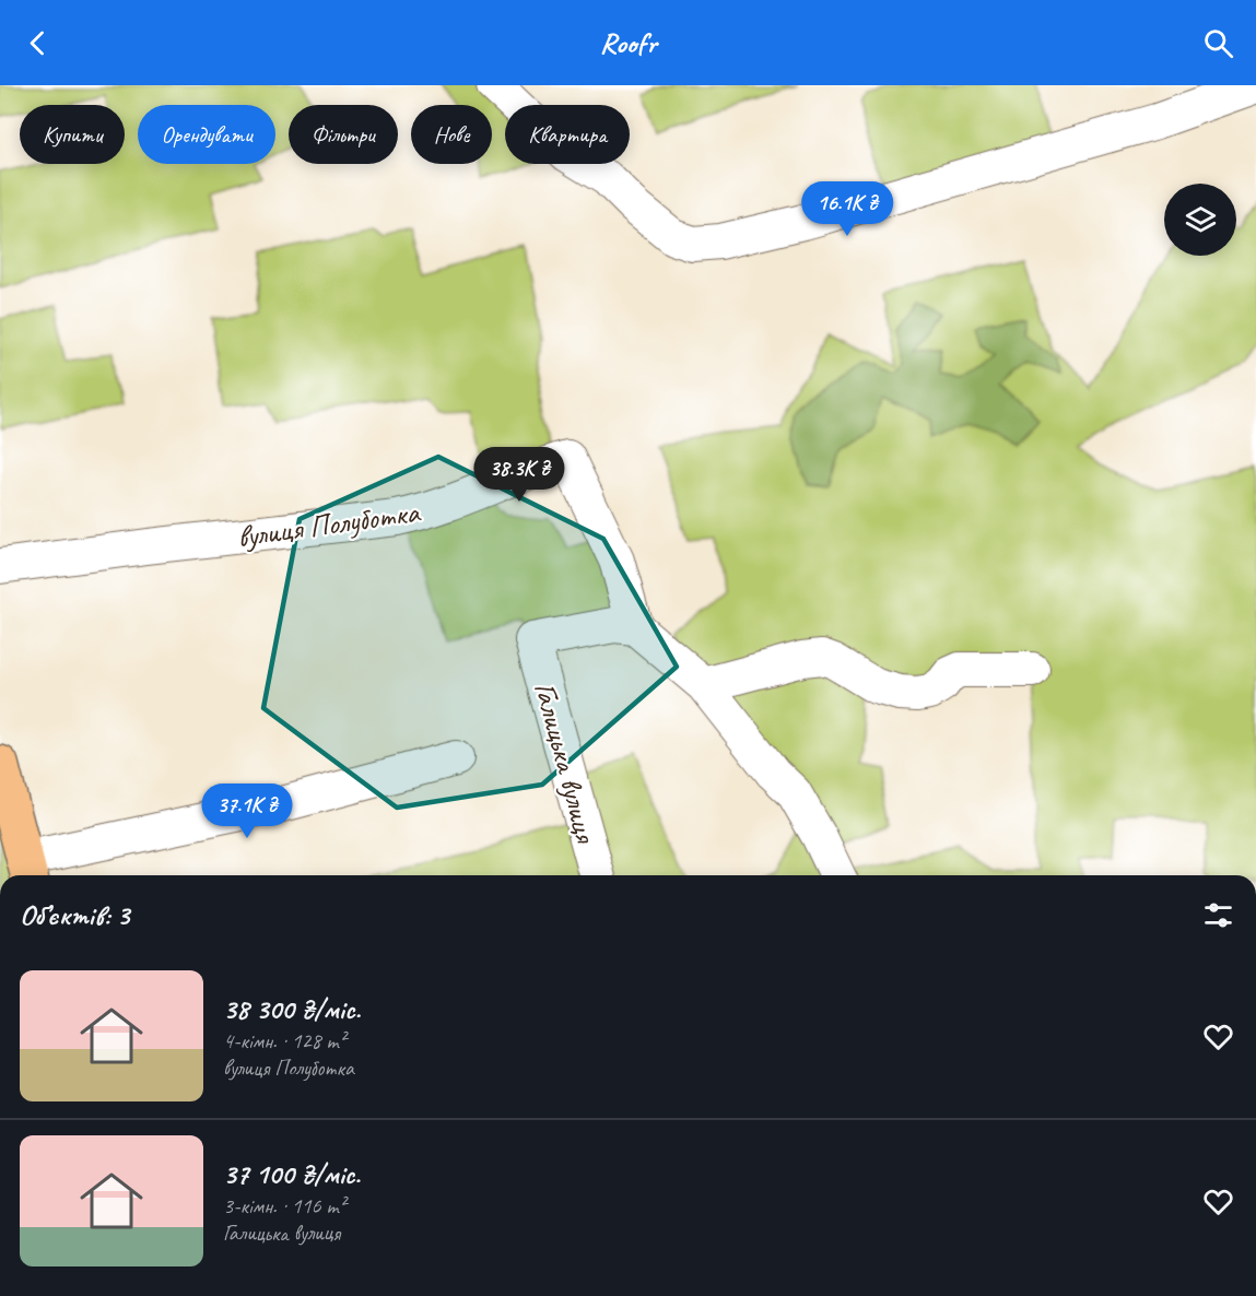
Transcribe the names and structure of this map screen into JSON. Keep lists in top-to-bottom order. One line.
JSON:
{"streets":{"street":["вулиця Полуботка","Галицька вулиця"]},"crossings":[["вулиця Полуботка","Галицька вулиця"]],"page":{"header":"Roofr","chip":["Купити","Орендувати","Фільтри","Нове","Квартира"],"price":["16.1K ₴","38.3K ₴","37.1K ₴"],"heading":"Об’єктів: 3","list":[{"name":"38 300 ₴/міс.","note":"4-кімн. · 128 m² · вулиця Полуботка"},{"name":"37 100 ₴/міс.","note":"3-кімн. · 116 m² · Галицька вулиця"}]}}
